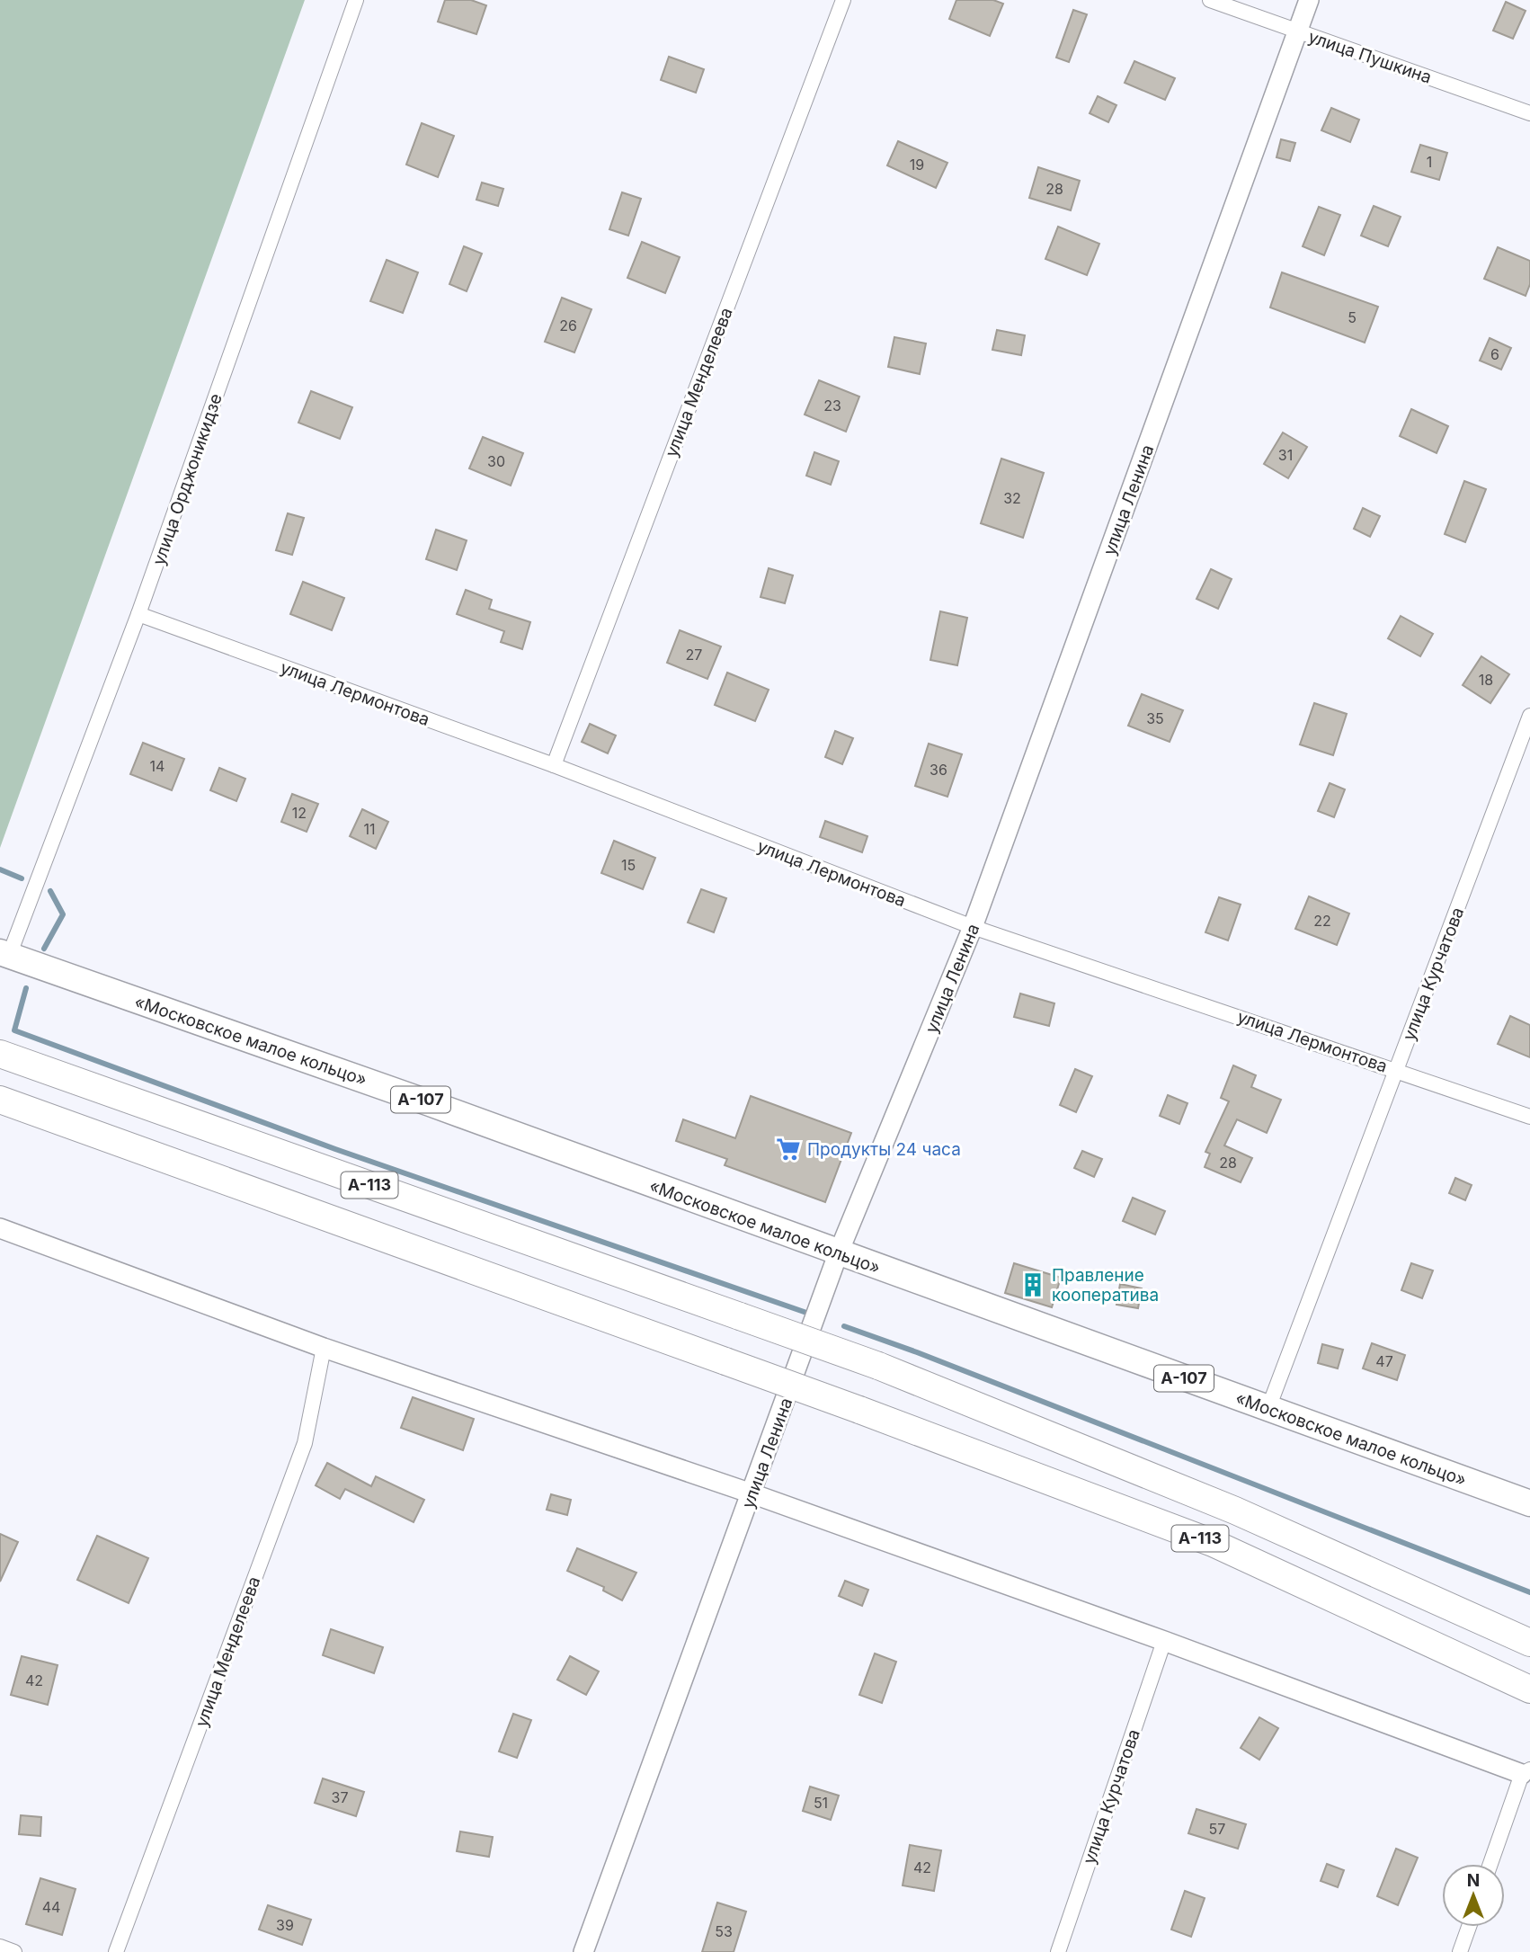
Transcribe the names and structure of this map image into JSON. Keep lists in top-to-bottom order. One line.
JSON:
{"streets":{"highway":["«Московское малое кольцо»","А-107","А-113"],"street":["улица Пушкина","улица Менделеева","улица Орджоникидзе","улица Ленина","улица Лермонтова","улица Курчатова"]},"crossings":[["улица Пушкина","улица Ленина"],["улица Менделеева","улица Лермонтова"],["улица Орджоникидзе","улица Лермонтова"],["улица Орджоникидзе","«Московское малое кольцо»"],["улица Ленина","улица Лермонтова"],["улица Ленина","«Московское малое кольцо»"],["улица Лермонтова","улица Курчатова"],["улица Курчатова","«Московское малое кольцо»"]],"places":{"supermarket":["Продукты 24 часа"],"building":["Правление кооператива"]},"house_numbers":["1","19","28","5","26","6","23","31","30","32","27","18","35","14","36","12","11","15","22","28","47","42","37","51","57","42","44","39","53"],"north":"top"}
